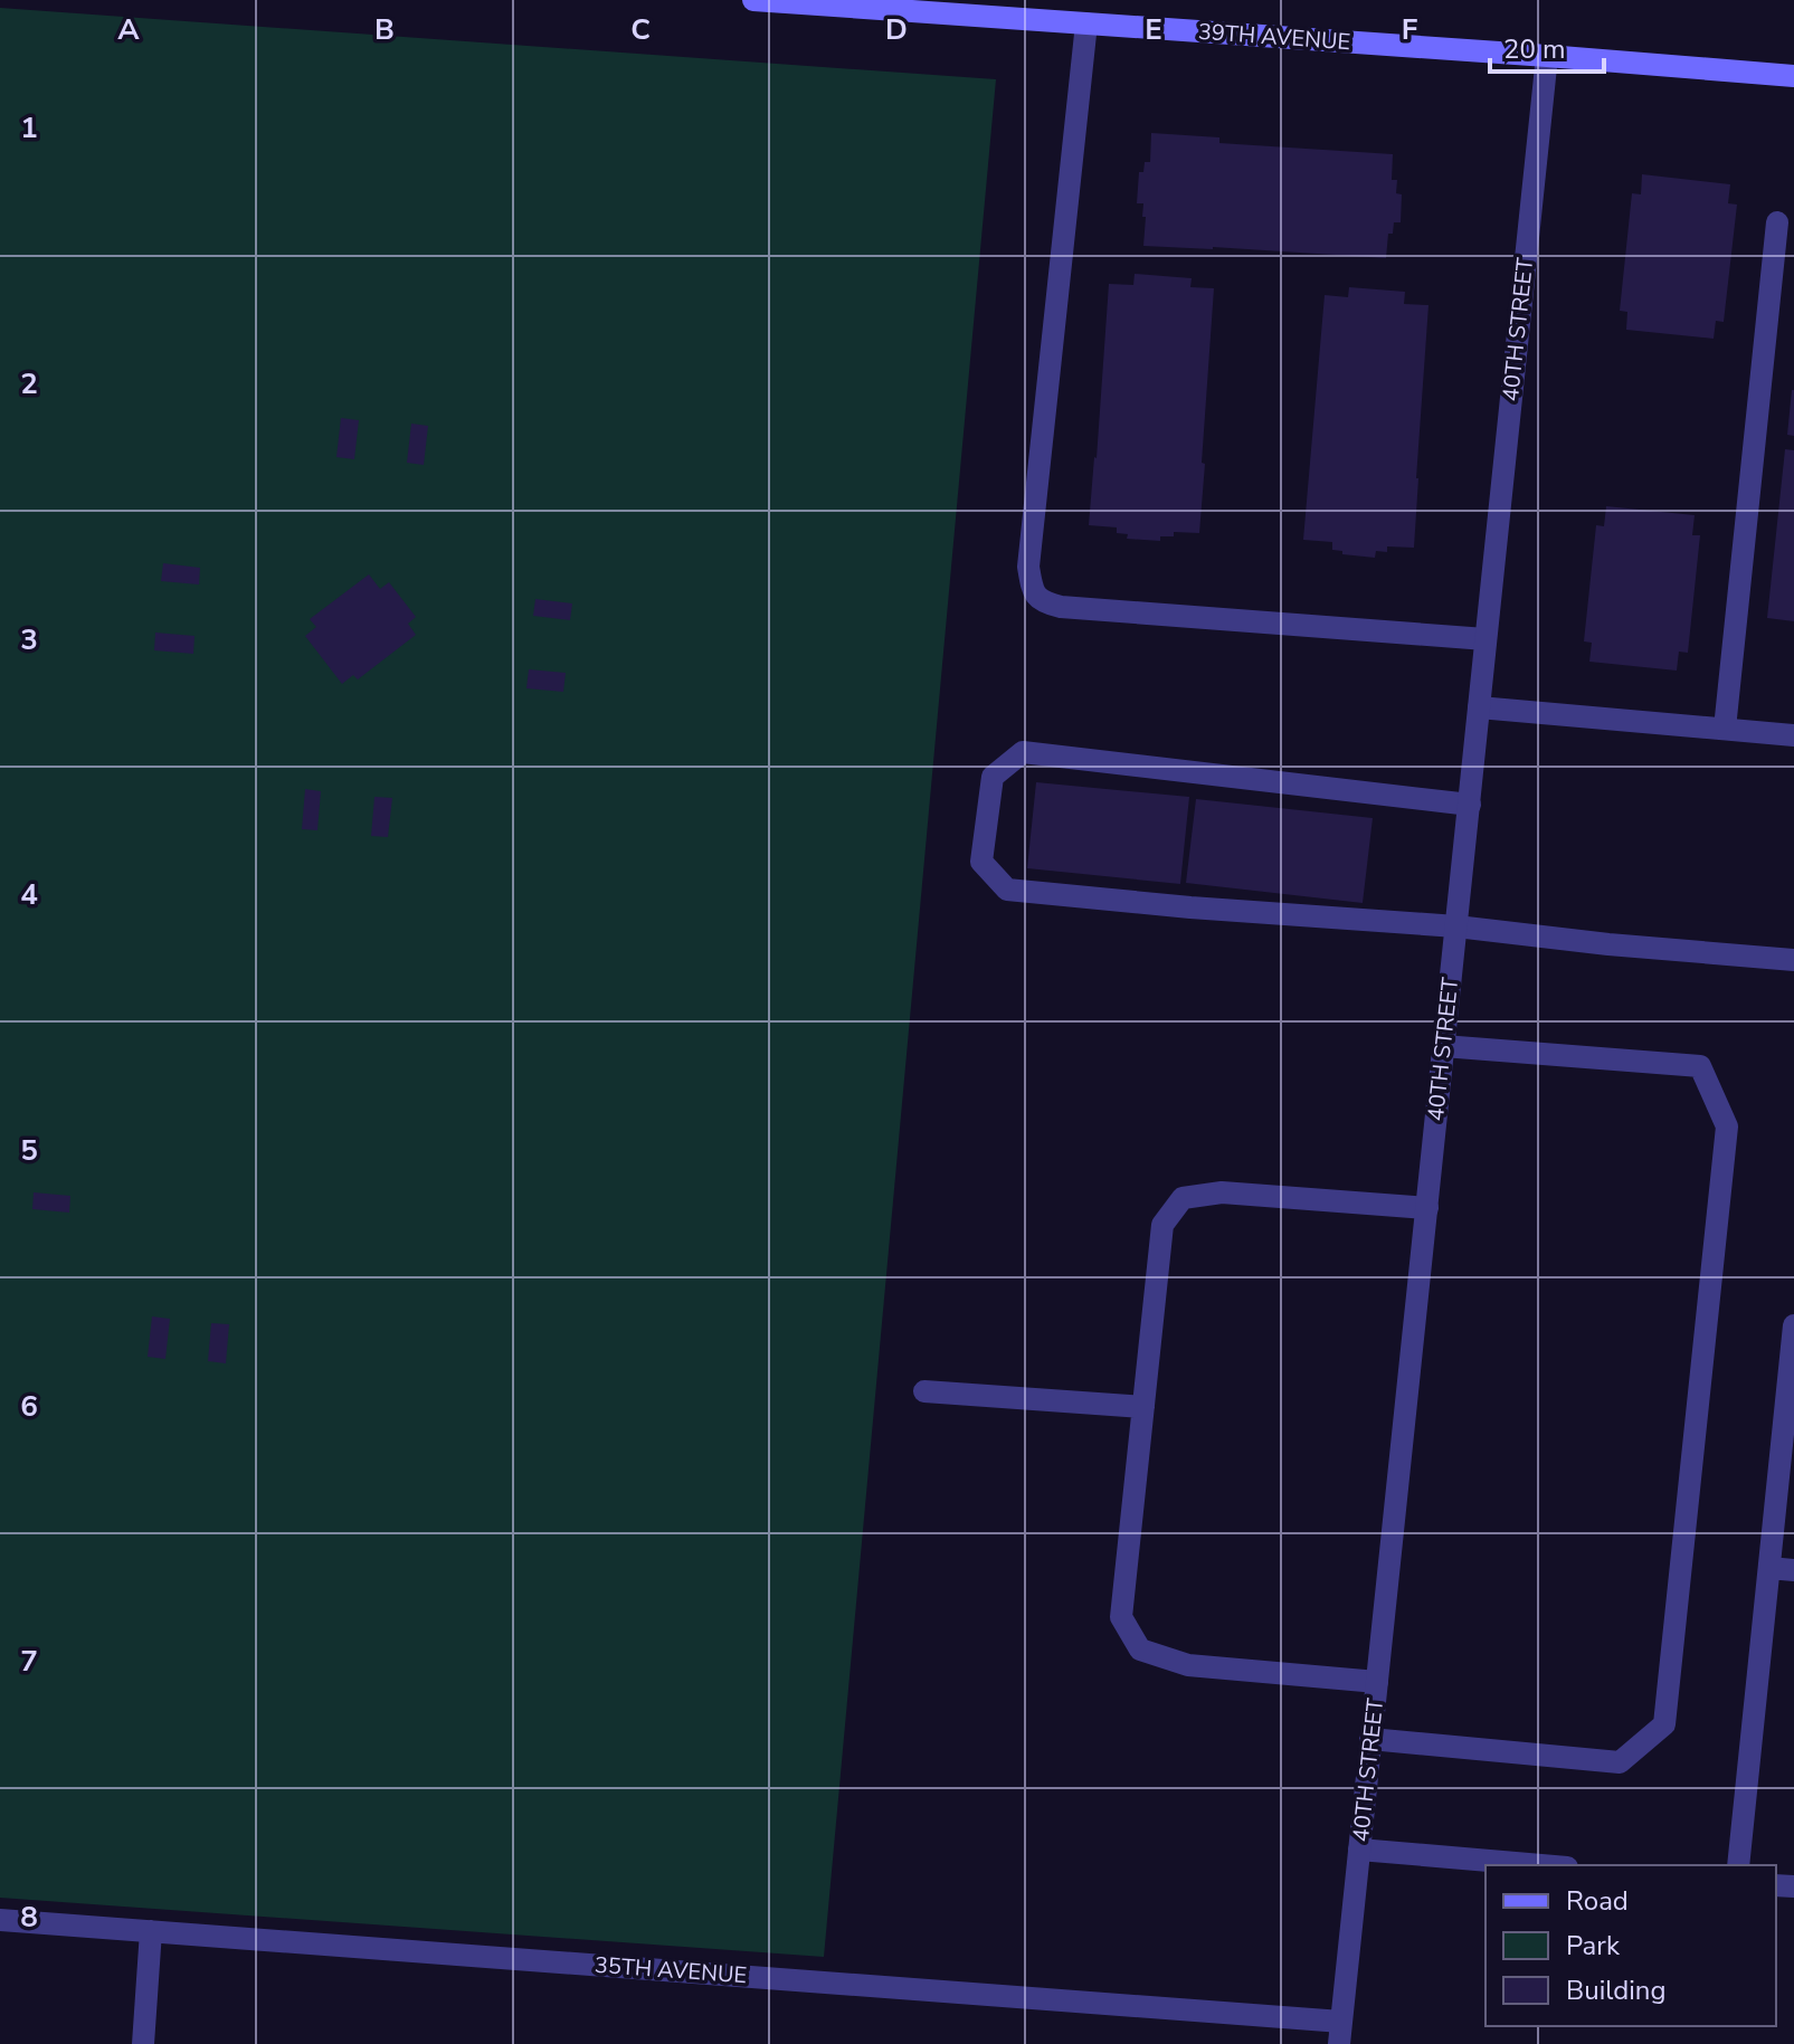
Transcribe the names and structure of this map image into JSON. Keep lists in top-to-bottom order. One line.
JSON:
{"streets":{"main road":["39TH AVENUE"],"street":["40TH STREET","35TH AVENUE"]},"crossings":[["39TH AVENUE","40TH STREET"],["40TH STREET","35TH AVENUE"]],"legend":["Road","Park","Building"],"scale_bar":"20 m","grid":{"columns":["A","B","C","D","E","F"],"rows":["1","2","3","4","5","6","7","8"]}}
